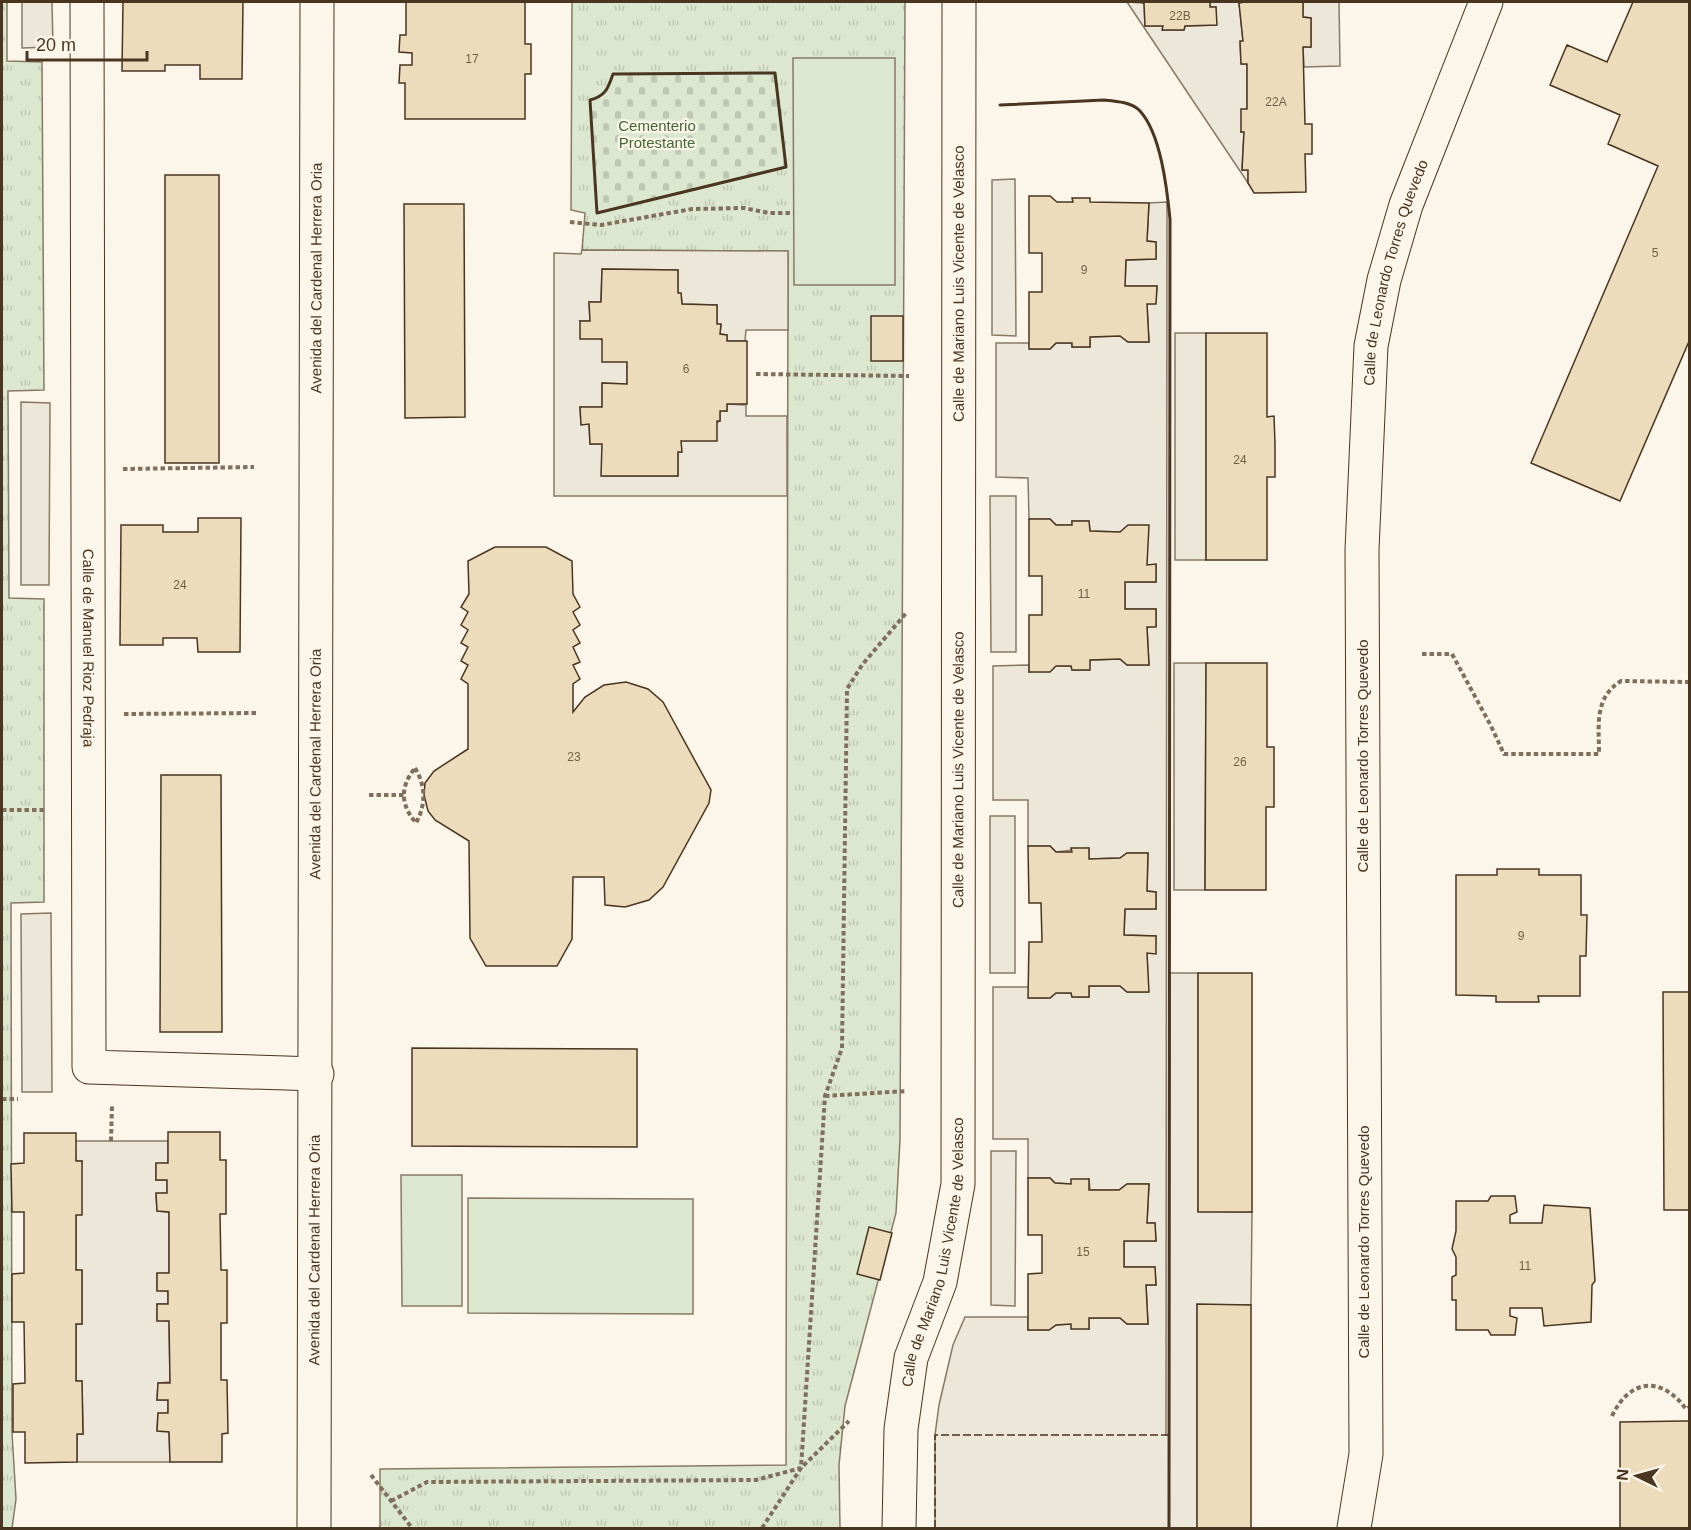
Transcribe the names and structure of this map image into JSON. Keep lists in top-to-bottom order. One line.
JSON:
{"streets":{"street":["Calle de Leonardo Torres Quevedo","Avenida del Cardenal Herrera Oria","Calle de Mariano Luis Vicente de Velasco","Calle de Manuel Rioz Pedraja"]},"crossings":[["Avenida del Cardenal Herrera Oria","Calle de Manuel Rioz Pedraja"]],"parks":["Cementerio Protestante"],"house_numbers":["22B","17","22A","5","9","6","24","24","11","23","26","9","15","11"],"scale_bar":"20 m","north":"left"}
